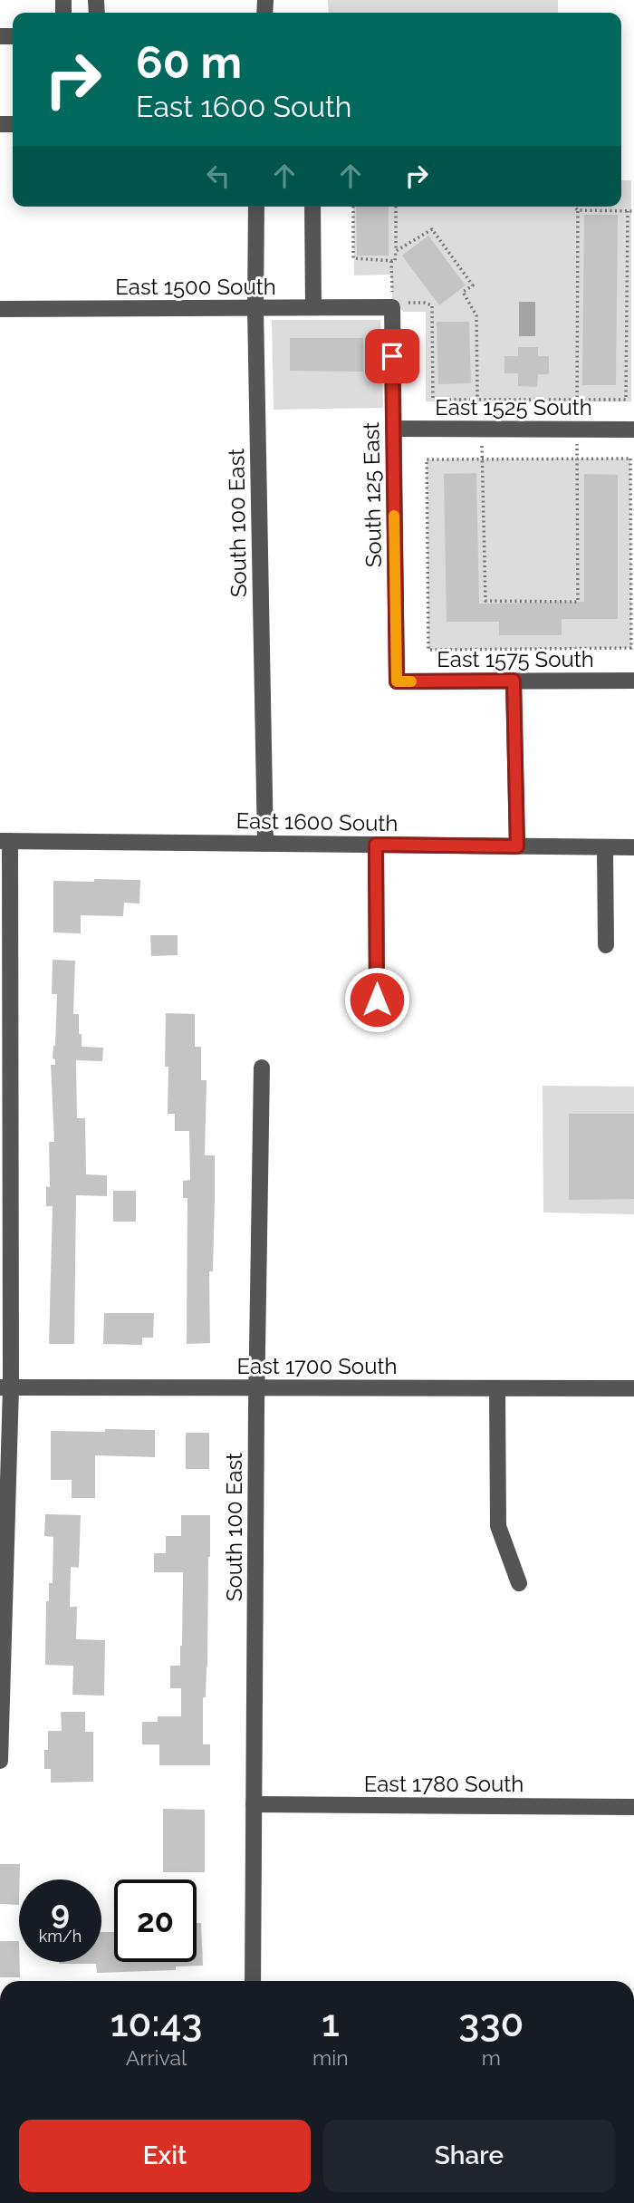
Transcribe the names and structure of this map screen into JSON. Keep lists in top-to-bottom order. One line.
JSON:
{"streets":{"street":["East 1500 South","East 1525 South","South 125 East","South 100 East","East 1575 South","East 1600 South","East 1700 South","East 1780 South"]},"crossings":[["East 1500 South","South 125 East"],["East 1500 South","South 100 East"],["East 1525 South","South 125 East"],["South 125 East","East 1575 South"],["South 100 East","East 1600 South"],["South 100 East","East 1700 South"],["South 100 East","East 1780 South"]],"page":{"turn":["60 m","East 1600 South"],"speed":"9 km/h","limit":"20","eta":["10:43","Arrival","1","min","330","m"],"buttons":["Exit","Share"]}}
